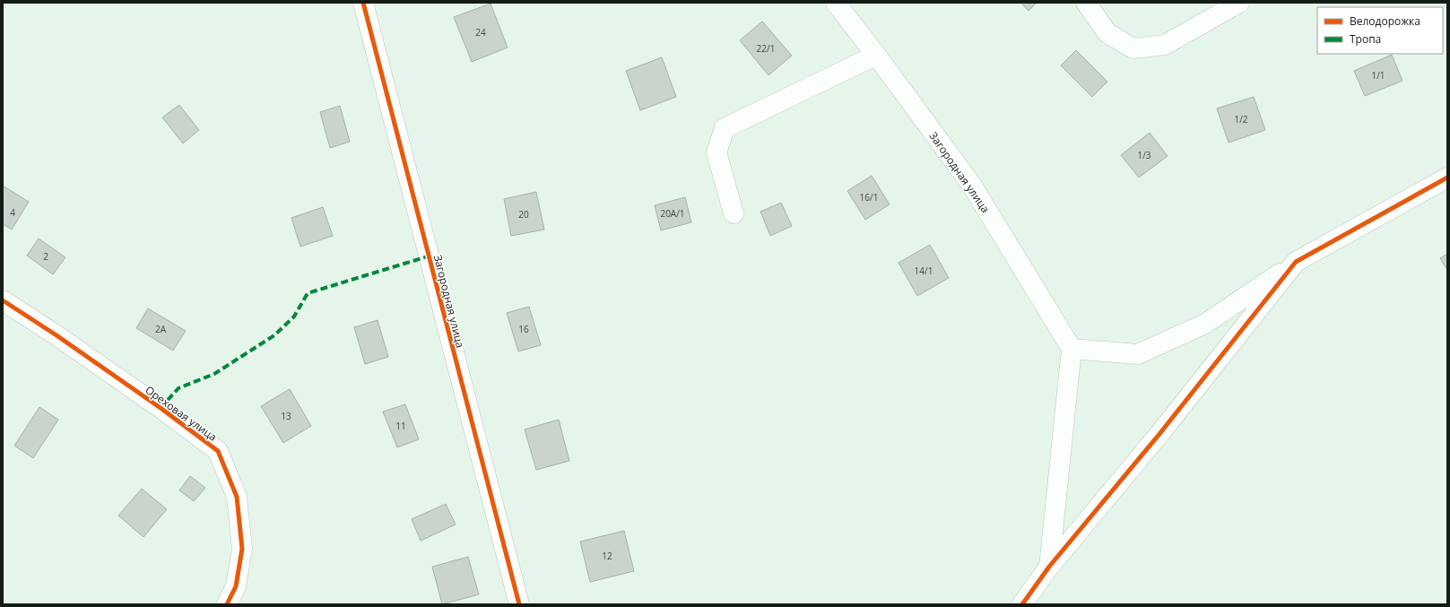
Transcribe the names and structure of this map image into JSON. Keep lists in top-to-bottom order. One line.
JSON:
{"streets":{"street":["Загородная улица","Ореховая улица"]},"house_numbers":["24","22/1","1/1","1/2","1/3","16/1","4","20А/1","20","2","14/1","2А","16","13","11","12"],"legend":["Велодорожка","Тропа"]}
